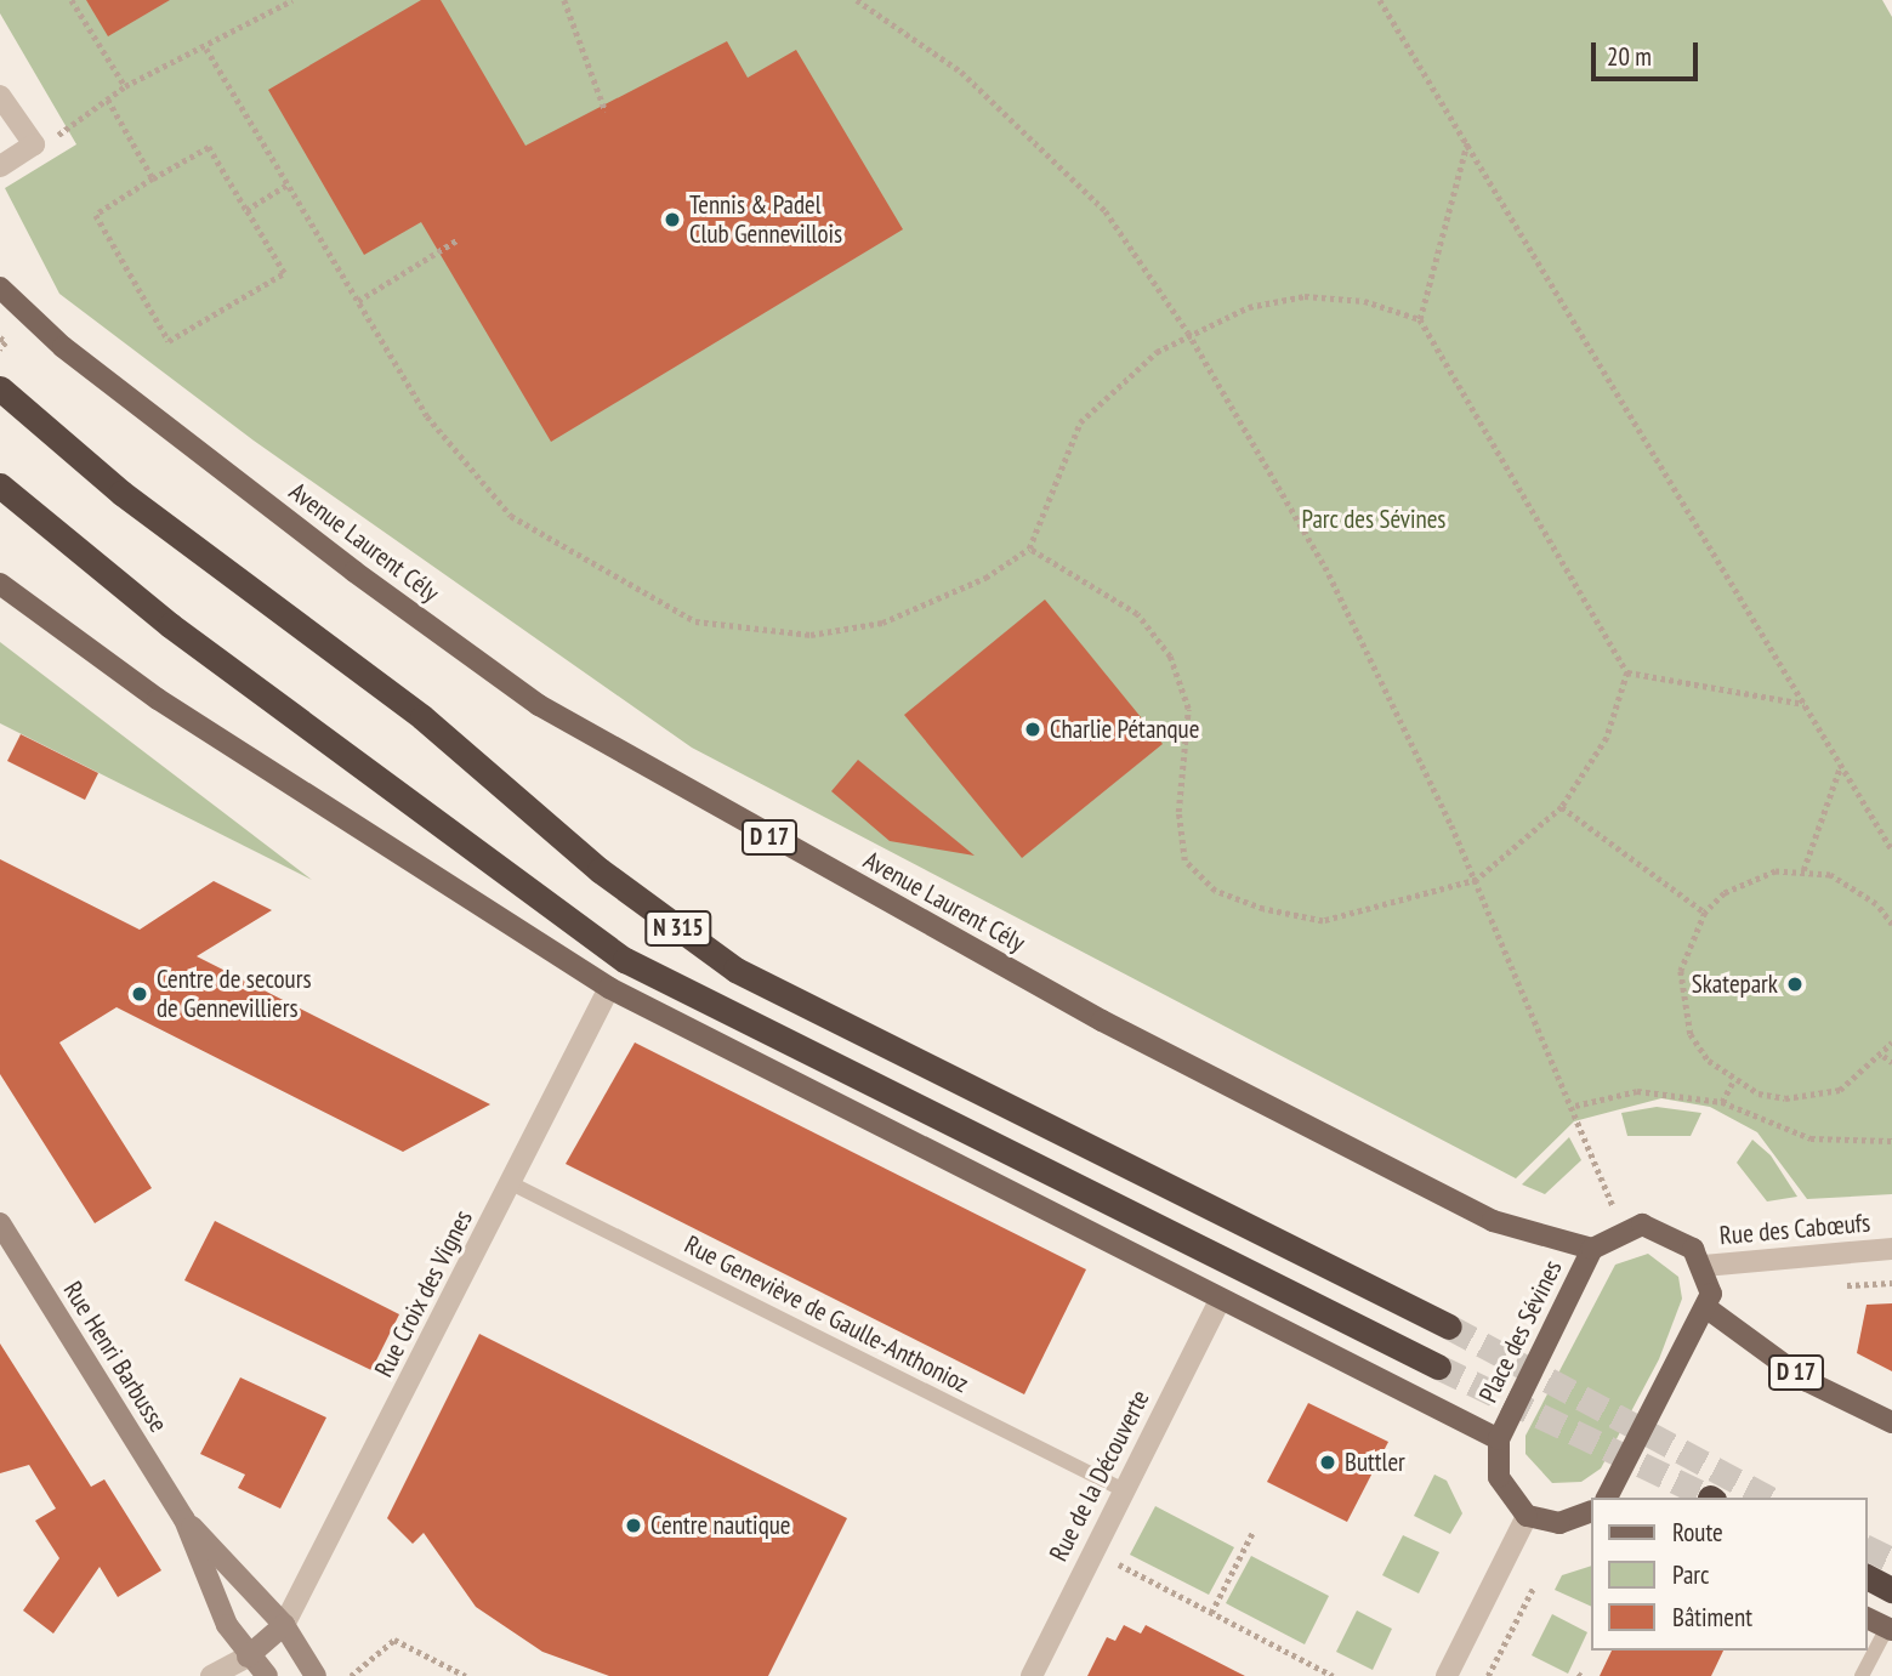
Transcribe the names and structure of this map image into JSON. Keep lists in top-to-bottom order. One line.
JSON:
{"streets":{"highway":["N 315"],"main road":["Avenue Laurent Cély","D 17","Place des Sévines"],"street":["Rue des Cabœufs","Rue Croix des Vignes","Rue Henri Barbusse","Rue de la Découverte"],"lane":["Rue Geneviève de Gaulle-Anthonioz"]},"crossings":[["Avenue Laurent Cély","Place des Sévines"],["Rue Croix des Vignes","Rue Geneviève de Gaulle-Anthonioz"],["Rue Croix des Vignes","Rue Henri Barbusse"],["Rue Geneviève de Gaulle-Anthonioz","Rue de la Découverte"]],"parks":["Parc des Sévines"],"places":["Tennis & Padel Club Gennevillois","Charlie Pétanque","Skatepark","Centre de secours de Gennevilliers","Buttler","Centre nautique"],"legend":["Route","Parc","Bâtiment"],"scale_bar":"20 m"}
